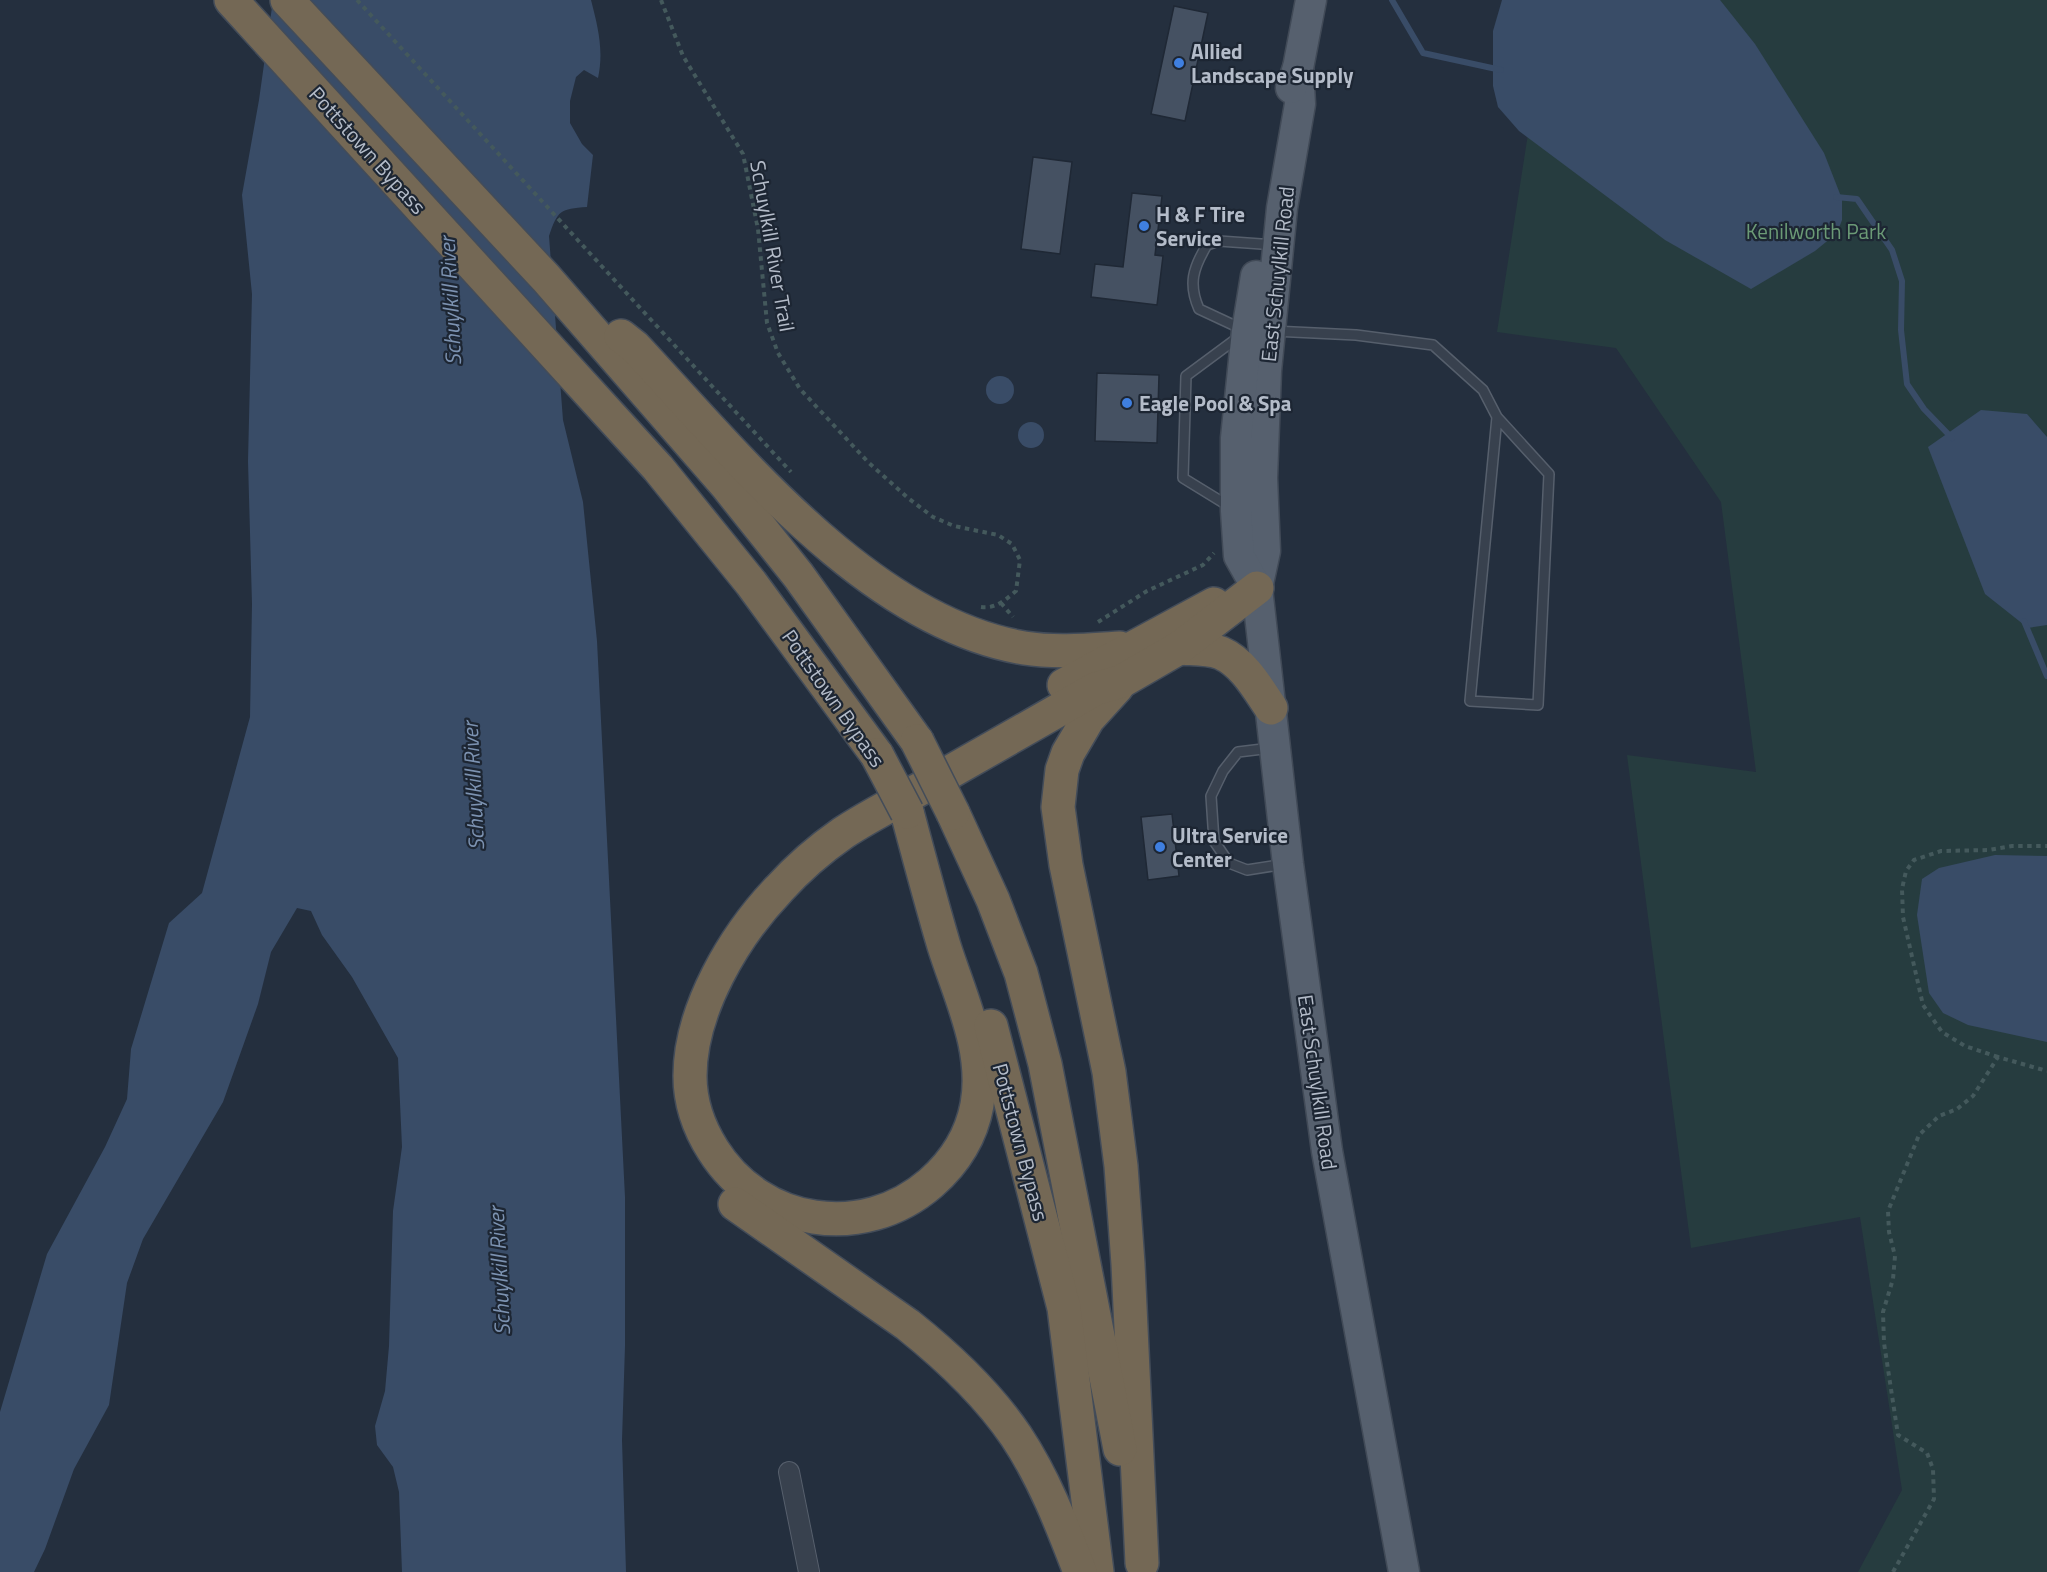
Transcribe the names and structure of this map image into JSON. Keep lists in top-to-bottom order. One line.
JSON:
{"streets":{"highway":["Pottstown Bypass"],"main road":["East Schuylkill Road"],"path":["Schuylkill River Trail"]},"water":["Schuylkill River"],"parks":["Kenilworth Park"],"places":["Allied Landscape Supply","H & F Tire Service","Eagle Pool & Spa","Ultra Service Center"]}
